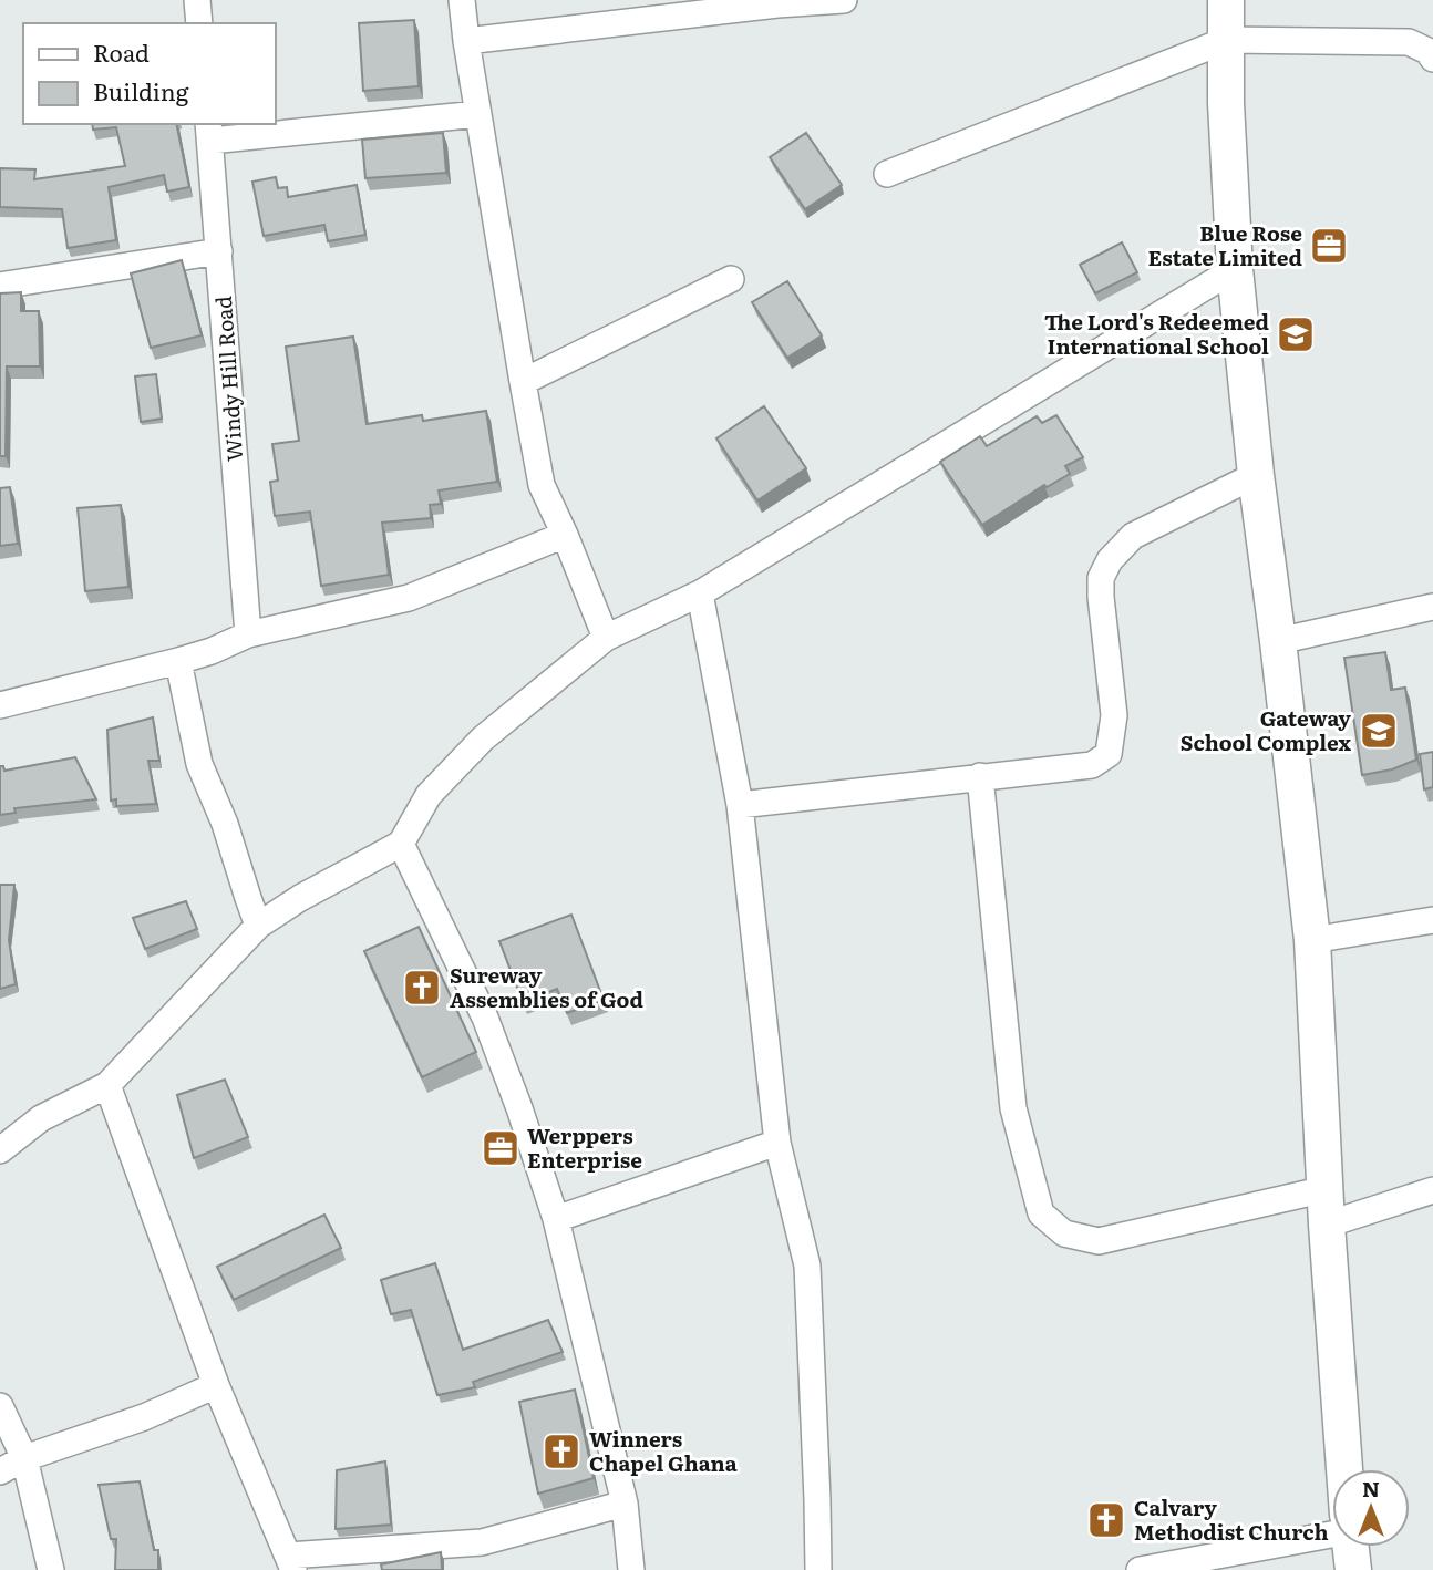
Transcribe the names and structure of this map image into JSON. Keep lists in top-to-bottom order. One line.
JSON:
{"streets":{"street":["Windy Hill Road"]},"places":{"office":["Blue Rose Estate Limited","Werppers Enterprise"],"school or university":["The Lord's Redeemed International School","Gateway School Complex"],"church":["Sureway Assemblies of God","Winners Chapel Ghana","Calvary Methodist Church"]},"legend":["Road","Building"],"north":"top"}
